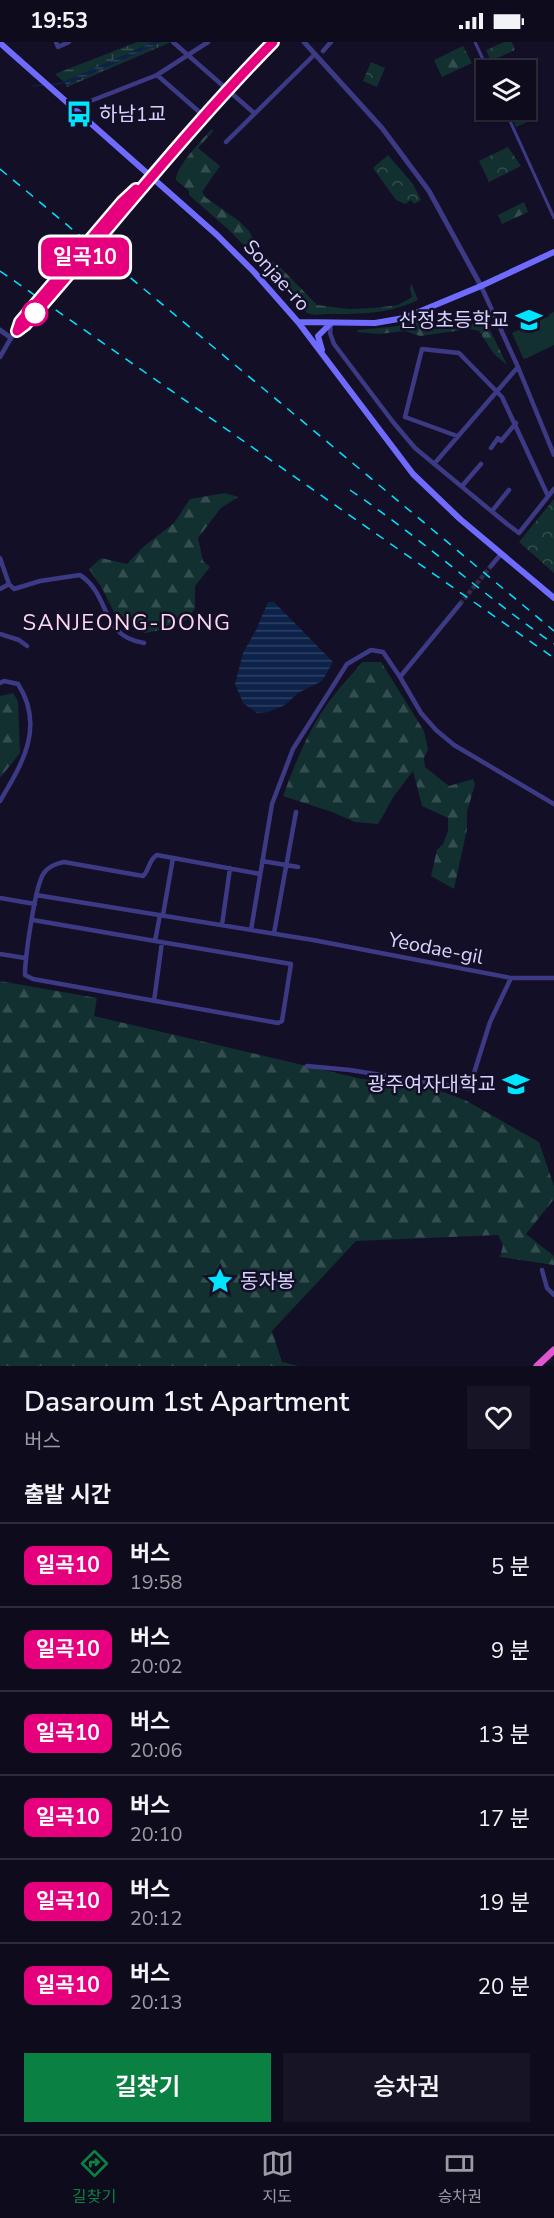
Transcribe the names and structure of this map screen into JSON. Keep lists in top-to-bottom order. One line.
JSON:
{"streets":{"main road":["Sonjae-ro"],"street":["Yeodae-gil"]},"districts":["SANJEONG-DONG"],"places":{"bus stop":["하남1교"],"school or university":["산정초등학교","광주여자대학교"],"place":["동자봉"]},"lines":["bus line 일곡10"],"page":{"status":"19:53","on_map":"일곡10","heading":[["Dasaroum 1st Apartment","버스"],"출발 시간"],"list":[{"mark":"일곡10","name":"버스","note":"19:58","value":"5 분"},{"mark":"일곡10","name":"버스","note":"20:02","value":"9 분"},{"mark":"일곡10","name":"버스","note":"20:06","value":"13 분"},{"mark":"일곡10","name":"버스","note":"20:10","value":"17 분"},{"mark":"일곡10","name":"버스","note":"20:12","value":"19 분"},{"mark":"일곡10","name":"버스","note":"20:13","value":"20 분"}],"buttons":["길찾기","승차권"],"tabs":["길찾기","지도","승차권"]}}
